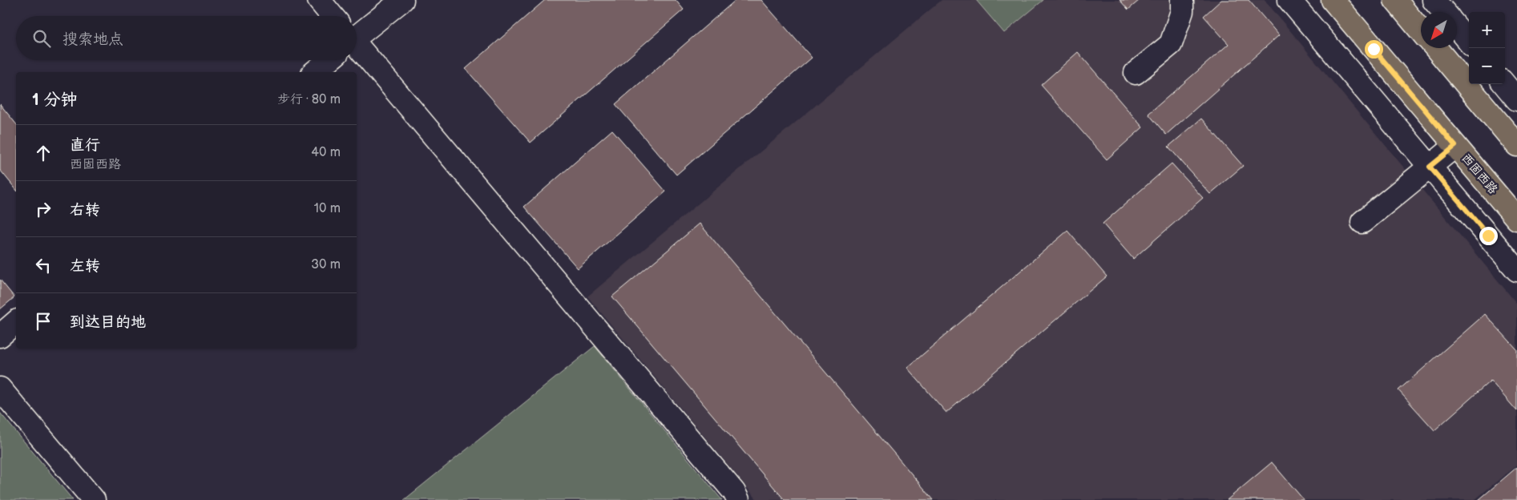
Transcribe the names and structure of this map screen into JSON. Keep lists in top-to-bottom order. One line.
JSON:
{"streets":{"main road":["西固西路"]},"north":"bottom left","page":{"map_buttons":["+","−"],"search":"搜索地点","heading":["1 分钟","步行 · 80 m"],"list":[["直行","西固西路","40 m"],["右转","10 m"],["左转","30 m"],"到达目的地"]}}
